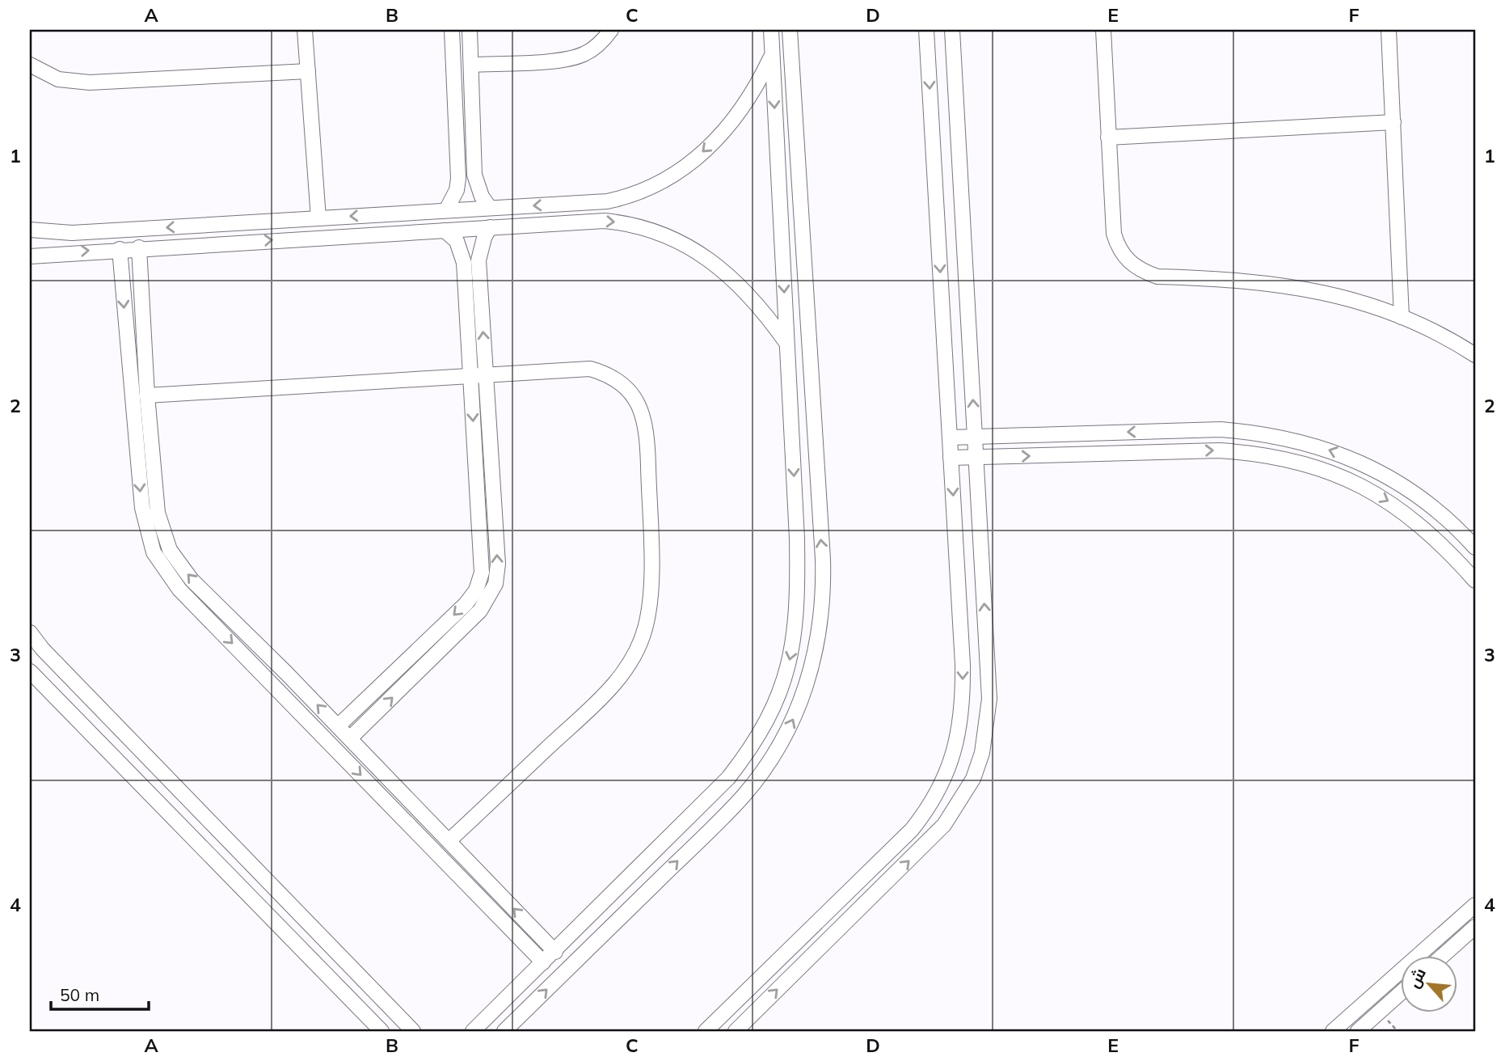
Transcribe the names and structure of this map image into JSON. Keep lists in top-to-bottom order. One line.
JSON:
{"scale_bar":"50 m","north":"top left","grid":{"columns":["A","B","C","D","E","F"],"rows":["1","2","3","4"]}}
